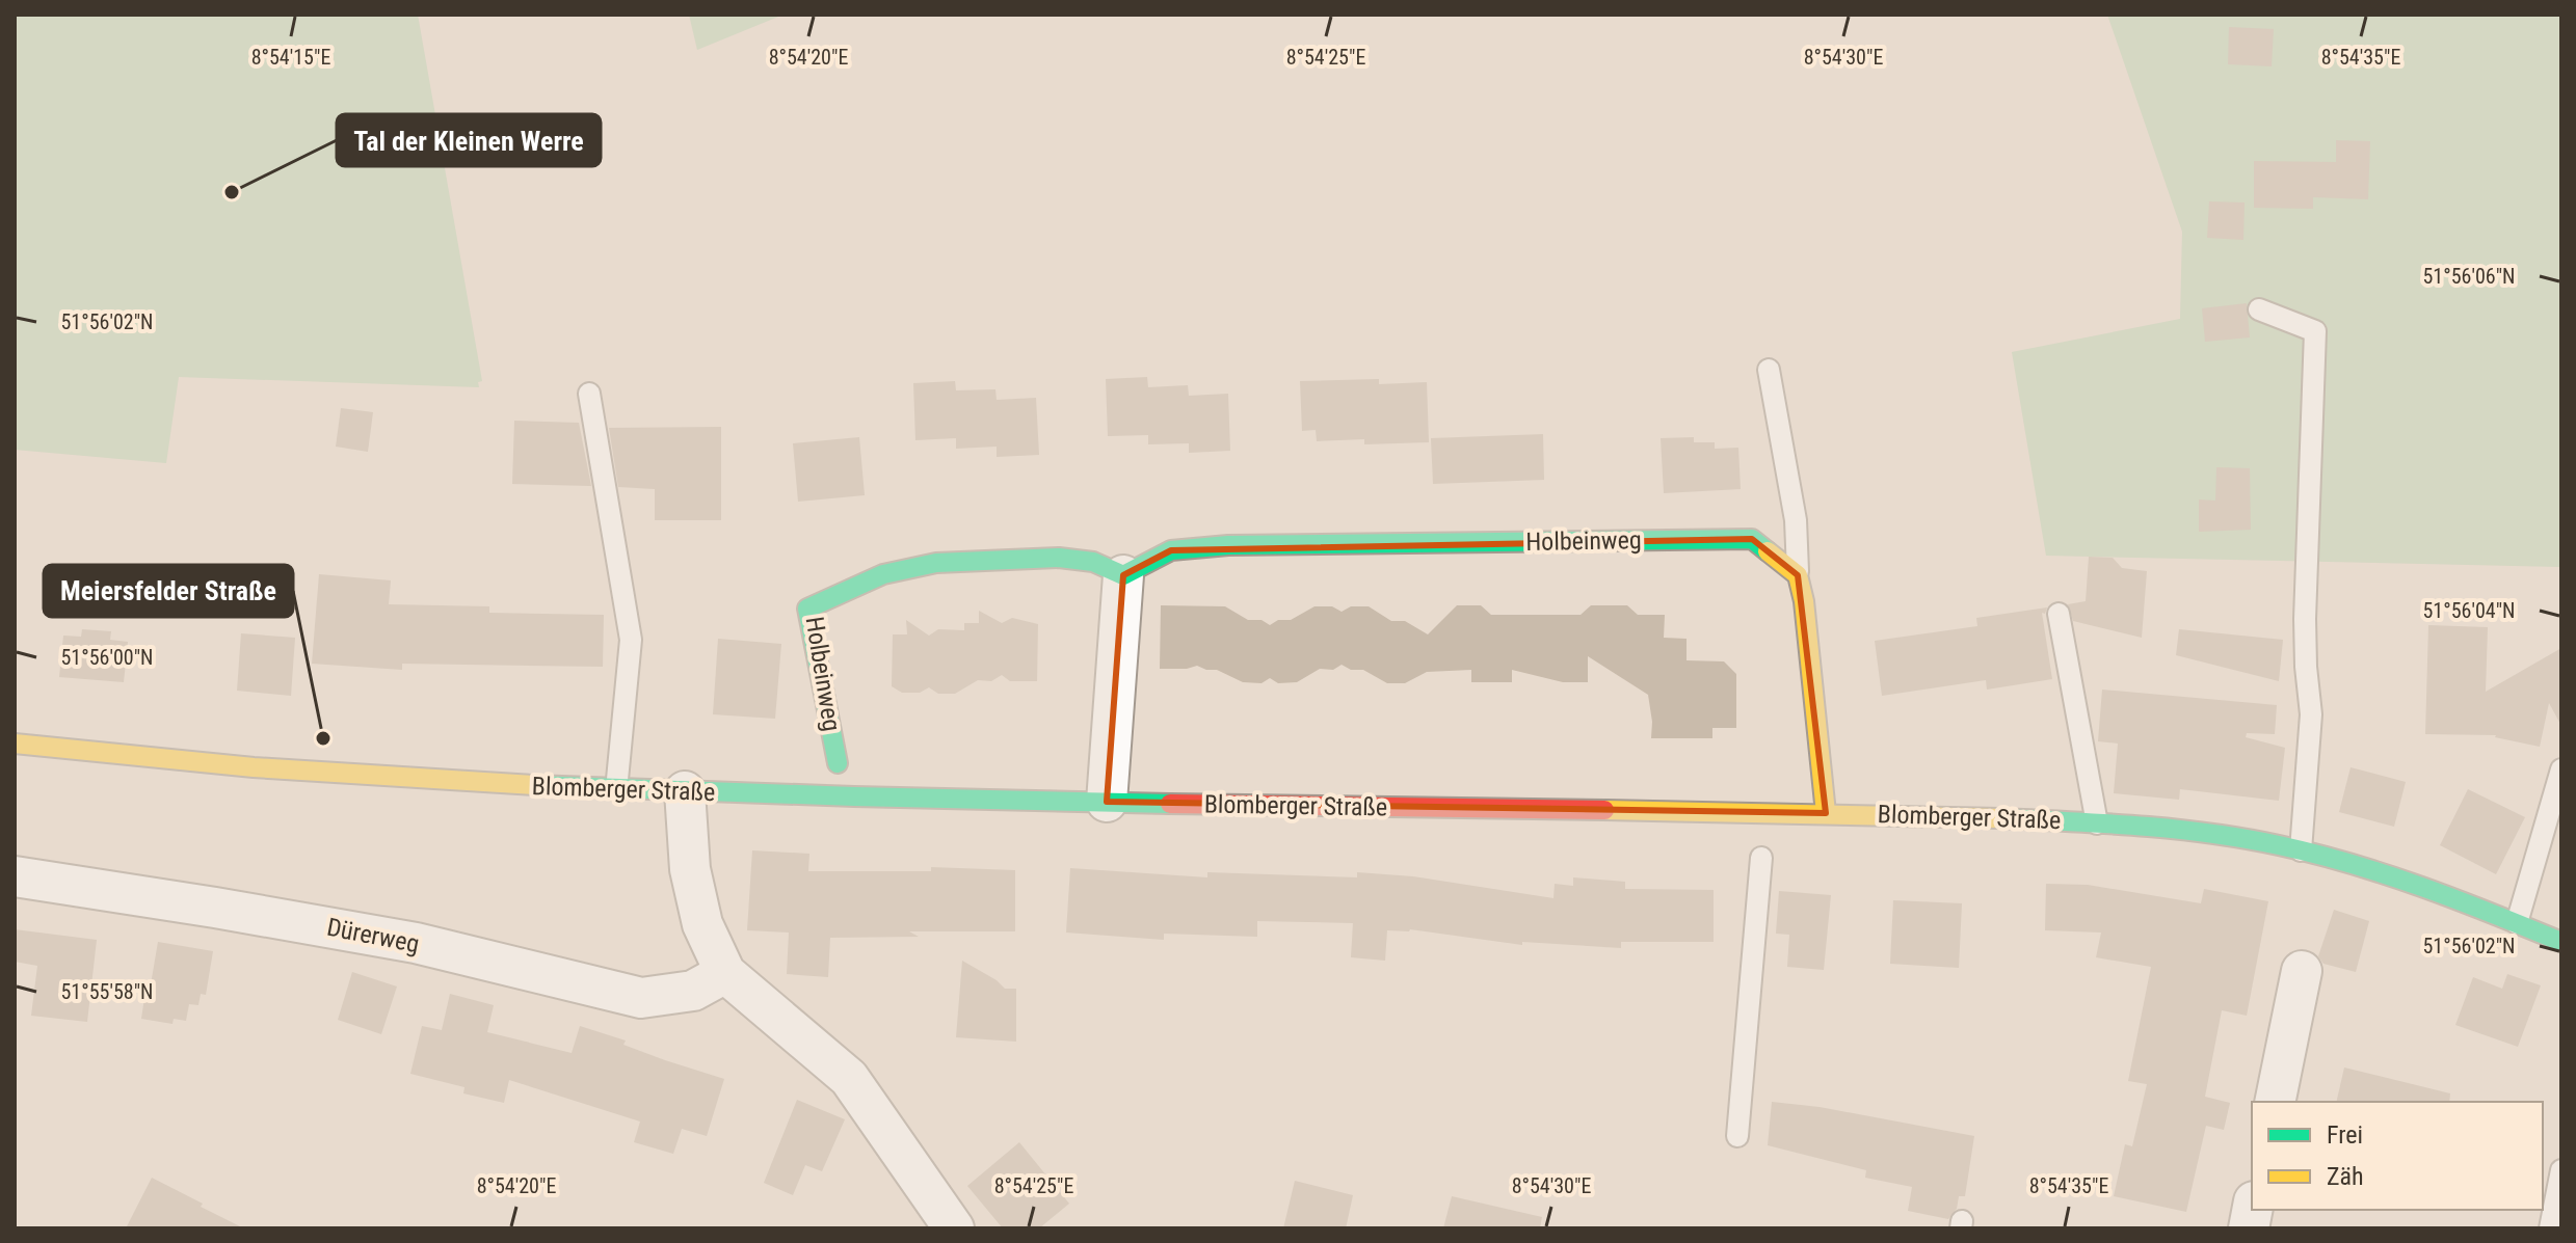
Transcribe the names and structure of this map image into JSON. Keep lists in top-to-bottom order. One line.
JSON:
{"streets":{"street":["Holbeinweg","Blomberger Straße","Dürerweg"]},"places":["Tal der Kleinen Werre","Meiersfelder Straße"],"legend":["Frei","Zäh"],"coordinates":["8°54'35\"E","8°54'15\"E","8°54'20\"E","8°54'25\"E","8°54'30\"E","51°56'06\"N","51°56'02\"N","51°56'04\"N","51°56'00\"N","51°55'58\"N"]}
